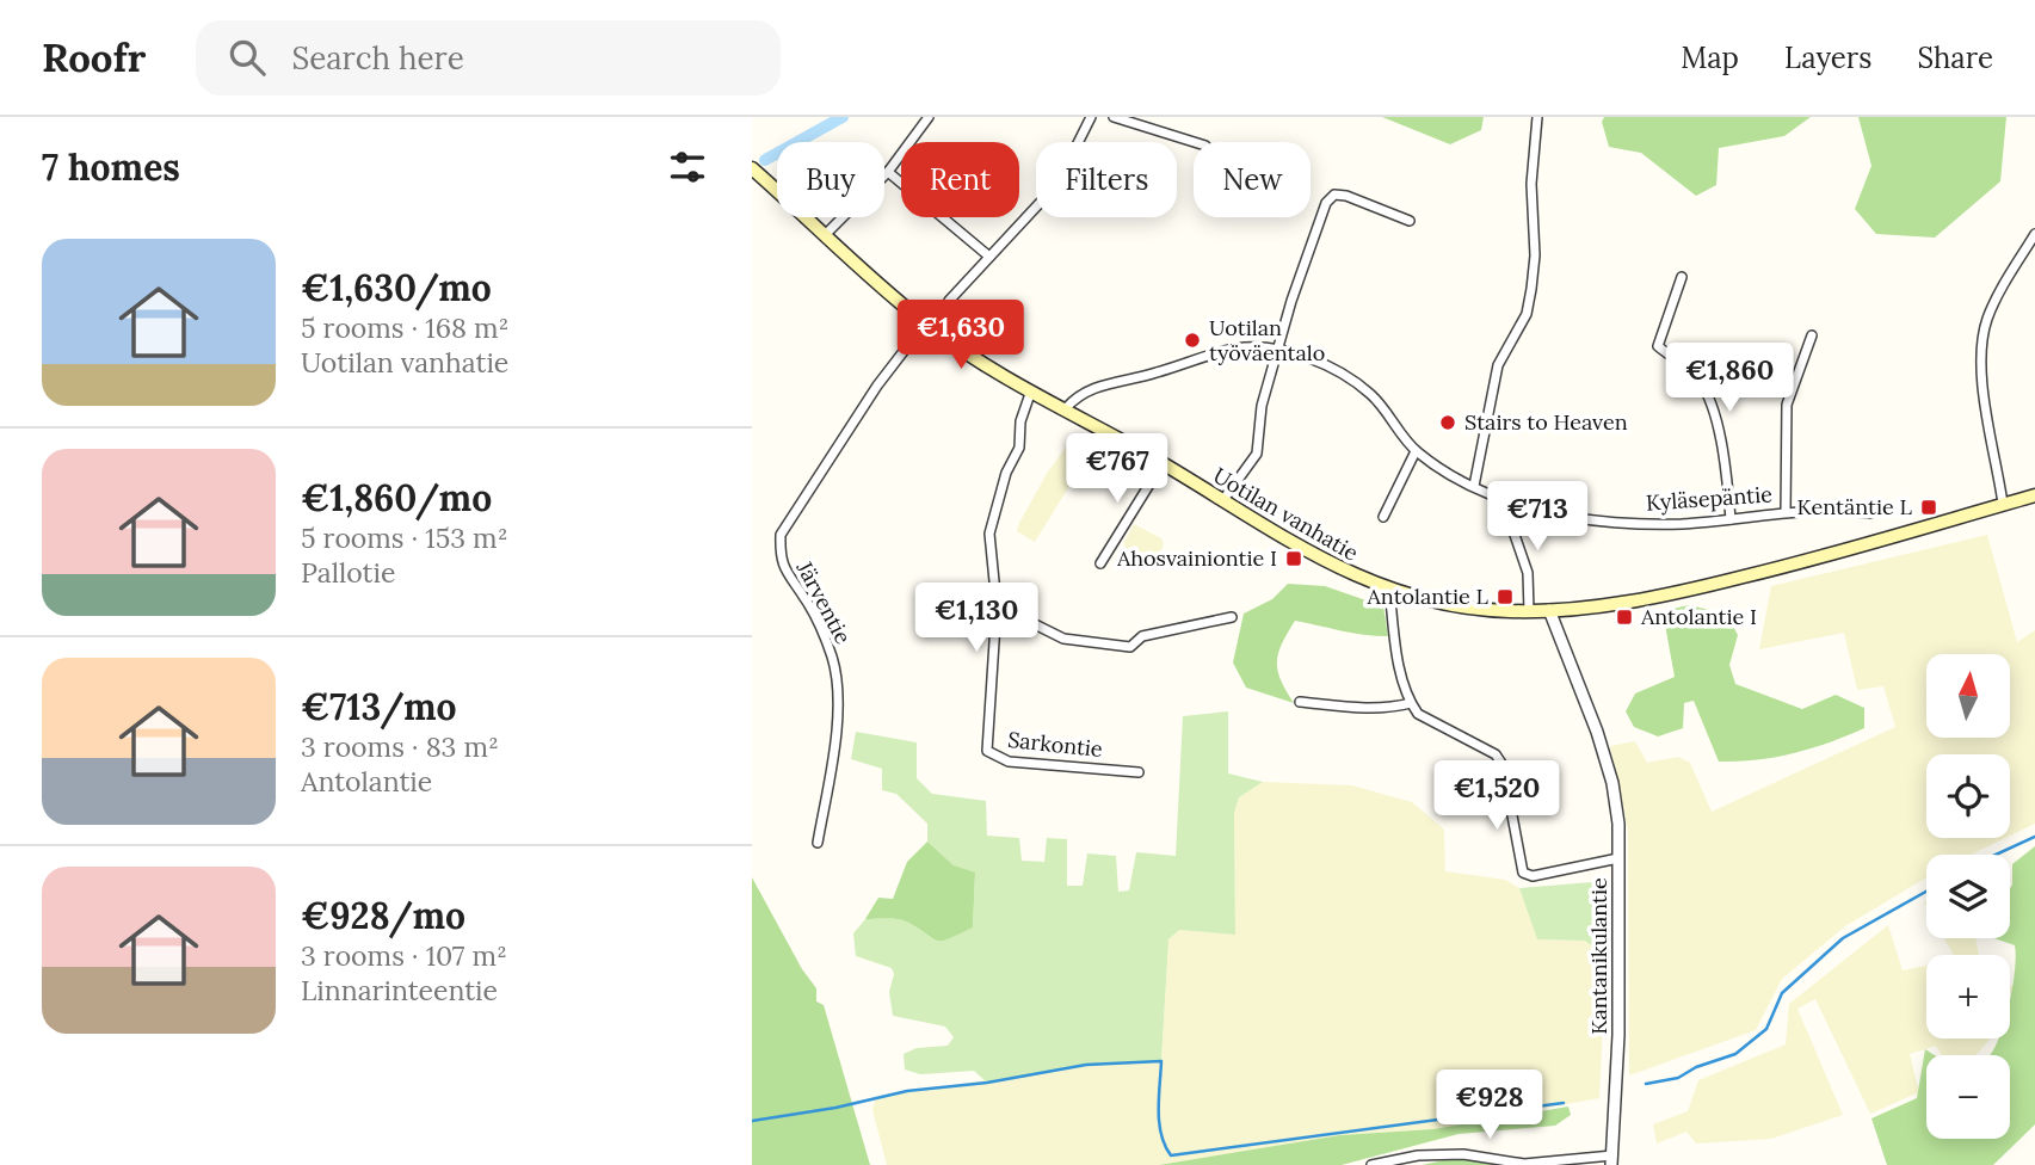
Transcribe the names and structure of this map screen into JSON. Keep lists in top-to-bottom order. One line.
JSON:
{"streets":{"main road":["Uotilan vanhatie"],"street":["Kyläsepäntie","Järventie","Sarkontie","Kantanikulantie"]},"crossings":[["Kyläsepäntie","Uotilan vanhatie"],["Uotilan vanhatie","Järventie"],["Uotilan vanhatie","Sarkontie"],["Uotilan vanhatie","Kantanikulantie"]],"places":{"other":["Uotilan työväentalo","Stairs to Heaven"],"transit":["Kentäntie L","Ahosvainiontie I","Antolantie L","Antolantie I"]},"north":"top","page":{"header":"Roofr","search":"Search here","nav":["Map","Layers","Share"],"heading":"7 homes","chip":["Buy","Rent","Filters","New"],"list":[{"name":"€1,630/mo","note":"5 rooms · 168 m² · Uotilan vanhatie"},{"name":"€1,860/mo","note":"5 rooms · 153 m² · Pallotie"},{"name":"€713/mo","note":"3 rooms · 83 m² · Antolantie"},{"name":"€928/mo","note":"3 rooms · 107 m² · Linnarinteentie"}],"price":["€1,630","€1,860","€767","€713","€1,130","€1,520","€928"],"map_buttons":["+","−"]}}
